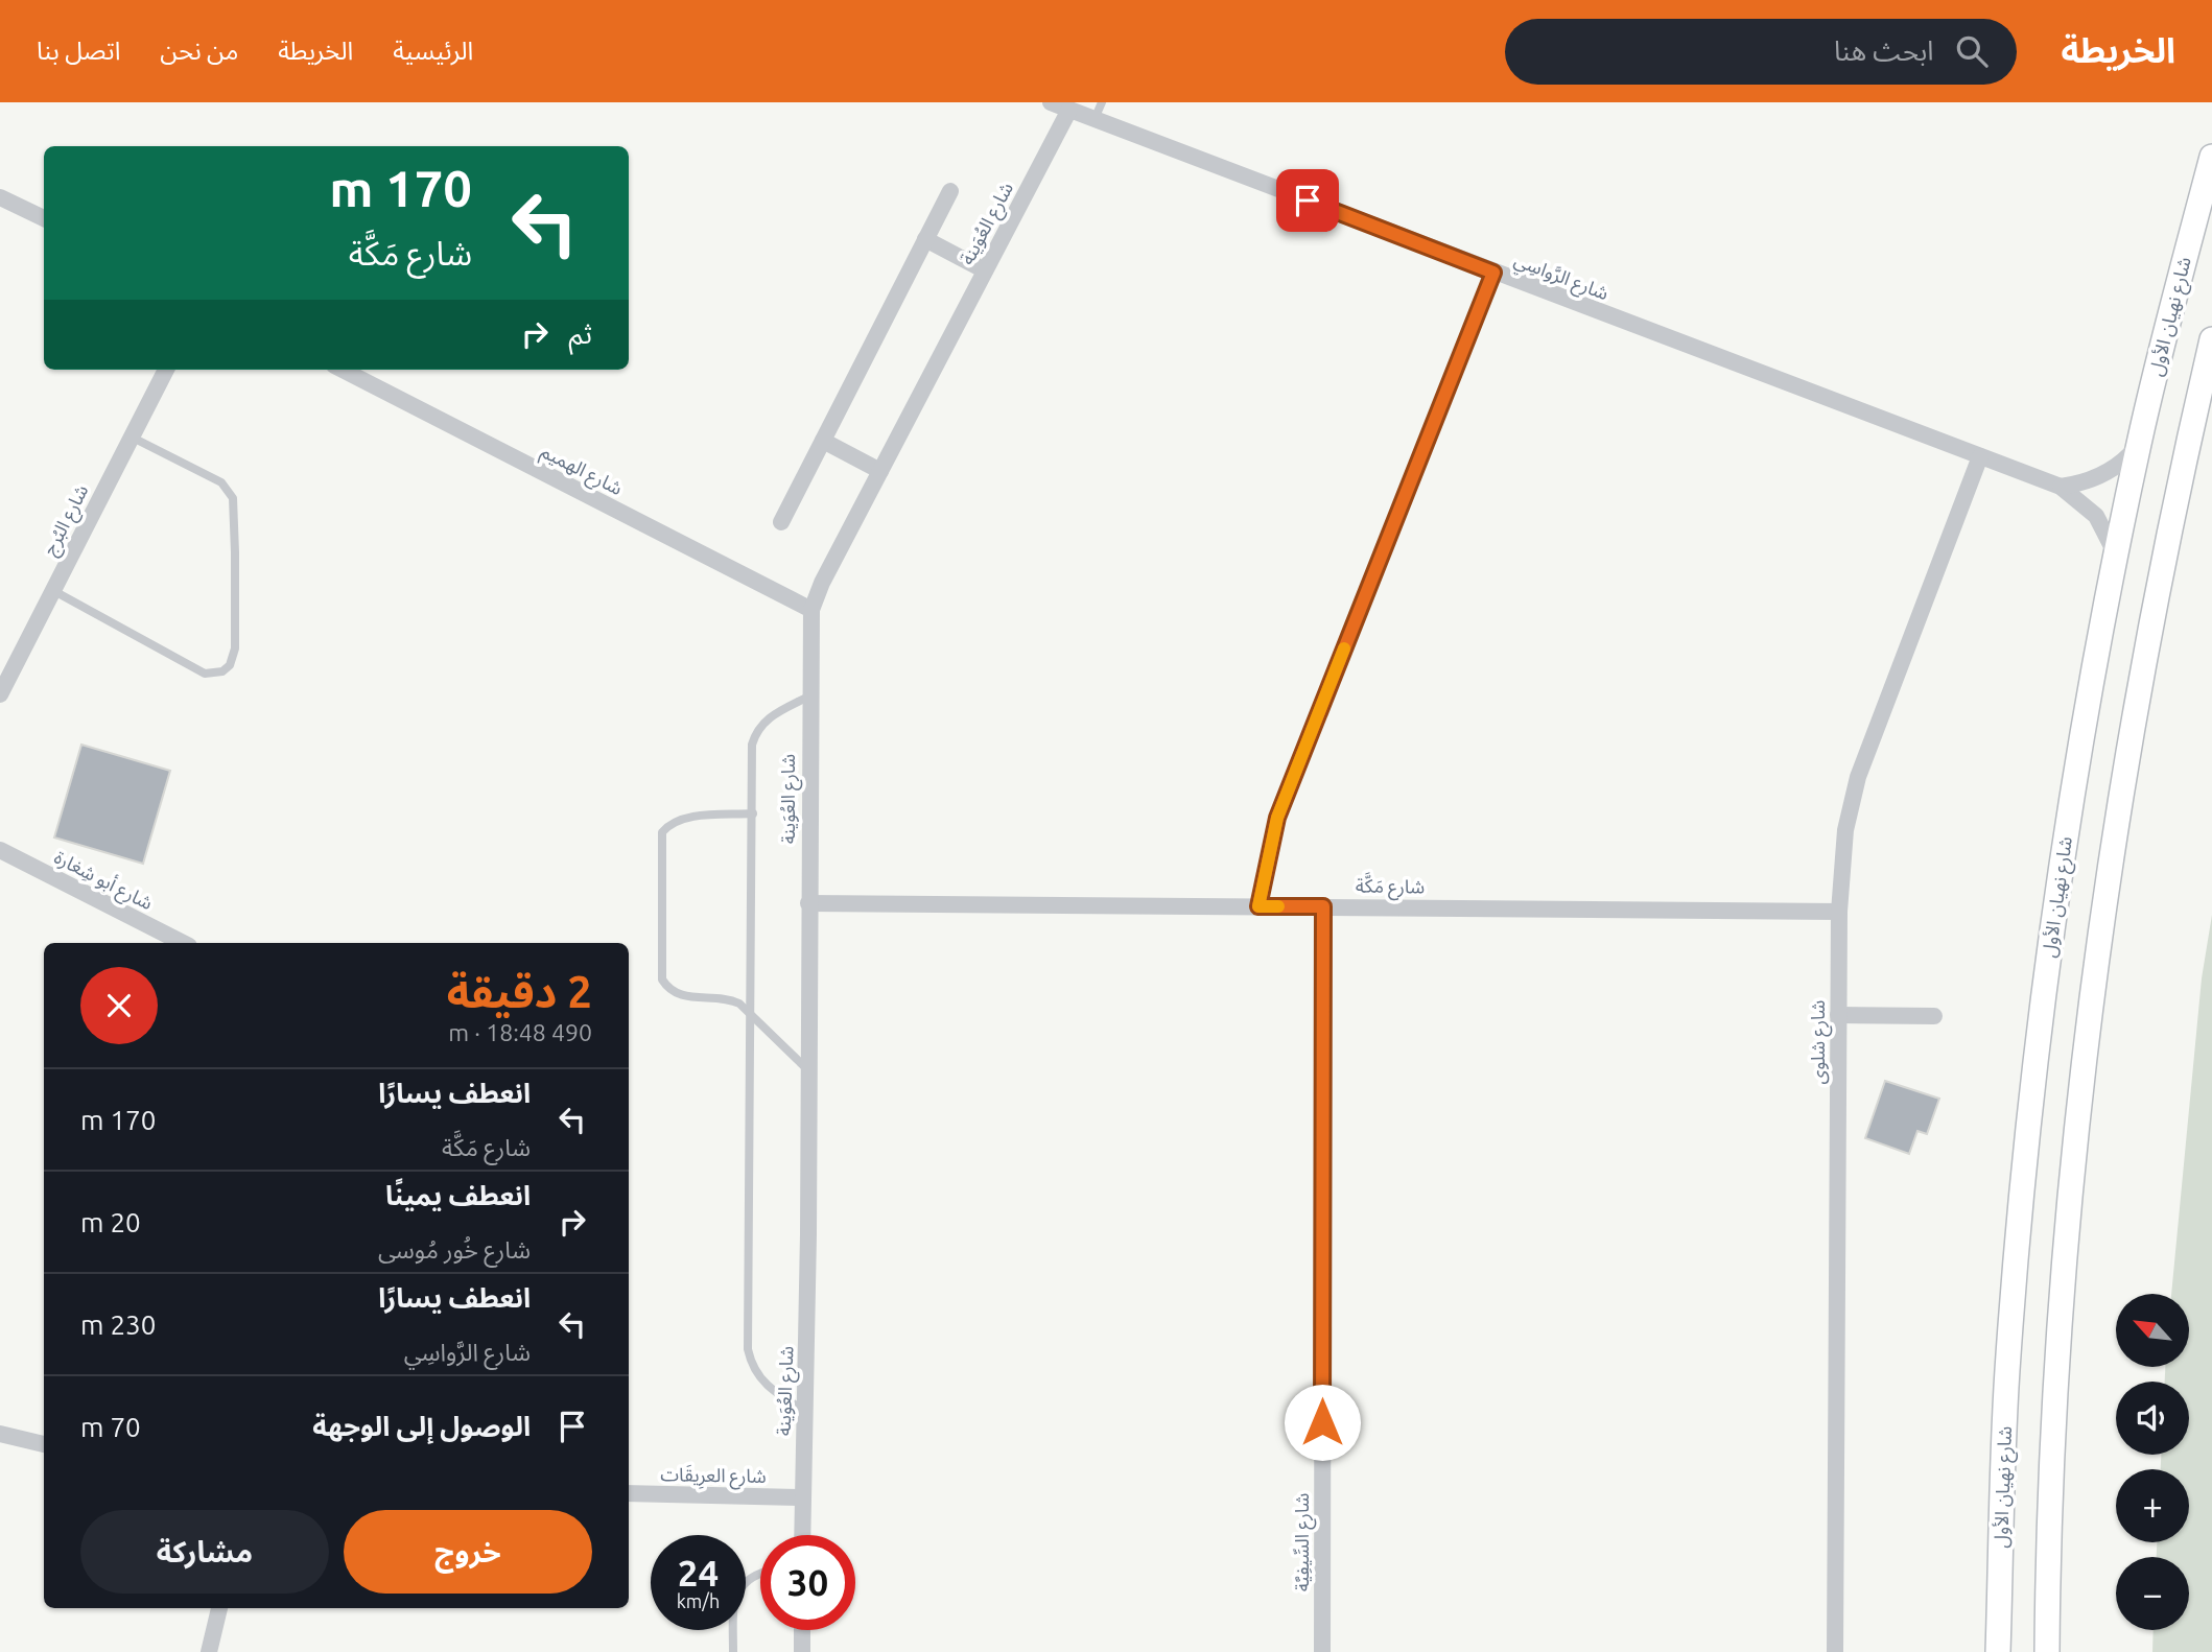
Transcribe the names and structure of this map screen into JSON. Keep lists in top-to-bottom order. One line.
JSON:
{"streets":{"main road":["شارع نهيان الأول"],"street":["شارع العُوَينة","شارع الرَّواسِي","شارع الهميم","شارع البُرج","شارع أبو شِغارة","شارع مَكَّة","شارع شلوى","شارع العرِيقَات","شارع السِّيفِيَّة"]},"crossings":[["شارع العُوَينة","شارع الرَّواسِي"],["شارع العُوَينة","شارع الهميم"],["شارع العُوَينة","شارع مَكَّة"],["شارع العُوَينة","شارع العرِيقَات"],["شارع الرَّواسِي","شارع نهيان الأول"],["شارع الرَّواسِي","شارع شلوى"],["شارع مَكَّة","شارع شلوى"],["شارع مَكَّة","شارع السِّيفِيَّة"]],"north":"top left","page":{"header":"الخريطة","search":"ابحث هنا","nav":["الرئيسية","الخريطة","من نحن","اتصل بنا"],"turn":["170 m","شارع مَكَّة"],"then":"ثم","heading":["2 دقيقة","490 m · 18:48"],"list":[{"name":"انعطف يسارًا","note":"شارع مَكَّة","value":"170 m"},{"name":"انعطف يمينًا","note":"شارع خُور مُوسى","value":"20 m"},{"name":"انعطف يسارًا","note":"شارع الرَّواسِي","value":"230 m"},{"name":"الوصول إلى الوجهة","value":"70 m"}],"map_buttons":["+","−"],"buttons":["خروج","مشاركة"],"speed":"24 km/h","limit":"30"}}
